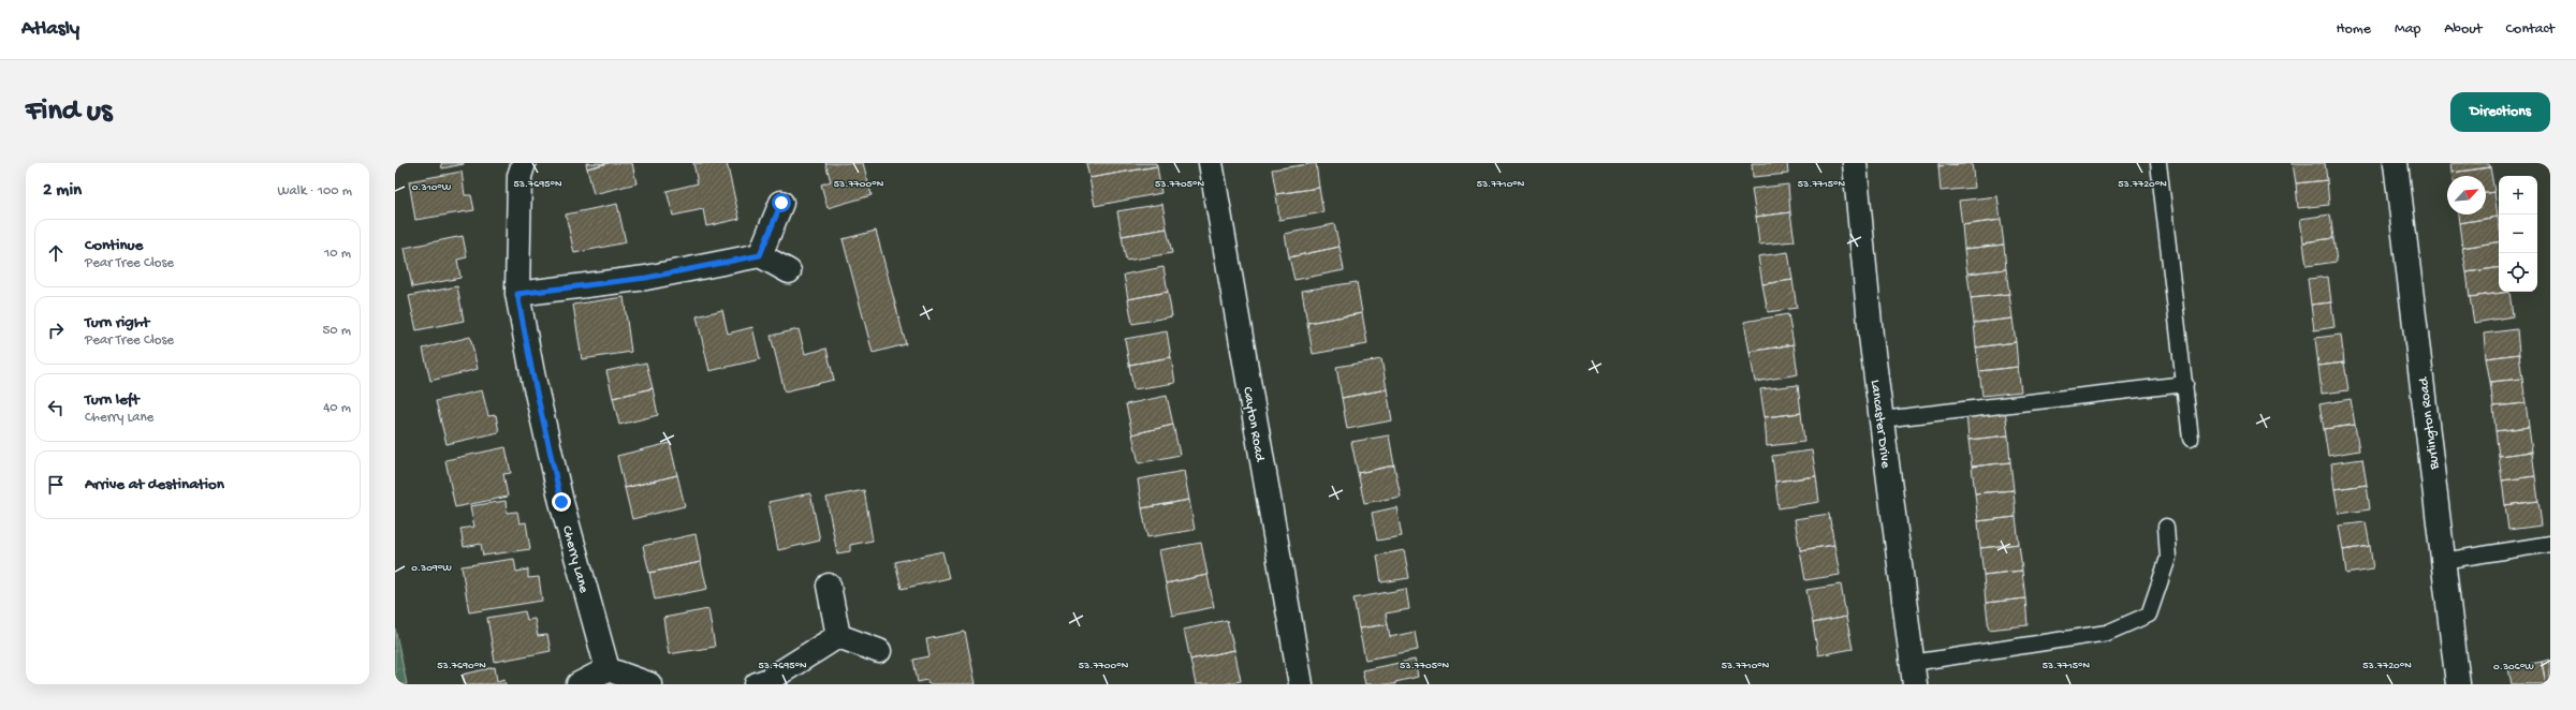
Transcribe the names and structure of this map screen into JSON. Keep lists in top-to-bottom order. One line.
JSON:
{"streets":{"street":["Cayton Road","Lancaster Drive","Burlington Road","Cherry Lane"]},"north":"top right","page":{"header":"Atlasly","nav":["Home","Map","About","Contact"],"buttons":"Directions","title":"Find us","heading":["2 min","Walk · 100 m"],"map_buttons":["+","−"],"list":[["Continue","Pear Tree Close","10 m"],["Turn right","Pear Tree Close","50 m"],["Turn left","Cherry Lane","40 m"],"Arrive at destination"]},"coordinates":["53.7695°N","53.7700°N","53.7705°N","53.7710°N","53.7715°N","53.7720°N","0.310°W","0.309°W","53.7690°N","0.306°W"]}
